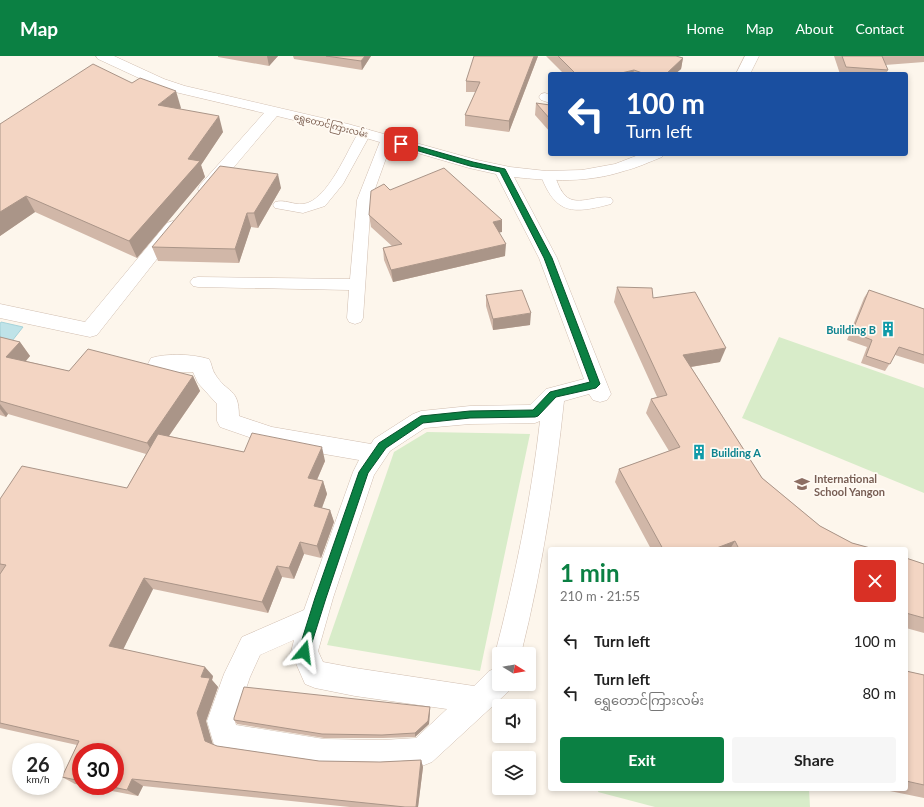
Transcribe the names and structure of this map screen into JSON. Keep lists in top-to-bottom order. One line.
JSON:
{"streets":{"street":["ရွှေတောင်ကြားလမ်း"]},"places":{"building":["Building B","Building A"],"school or university":["International School Yangon"]},"north":"right","page":{"header":"Map","nav":["Home","Map","About","Contact"],"turn":["100 m","Turn left"],"heading":["1 min","210 m · 21:55"],"list":[{"name":"Turn left","value":"100 m"},{"name":"Turn left","note":"ရွှေတောင်ကြားလမ်း","value":"80 m"}],"buttons":["Exit","Share"],"speed":"26 km/h","limit":"30"}}
